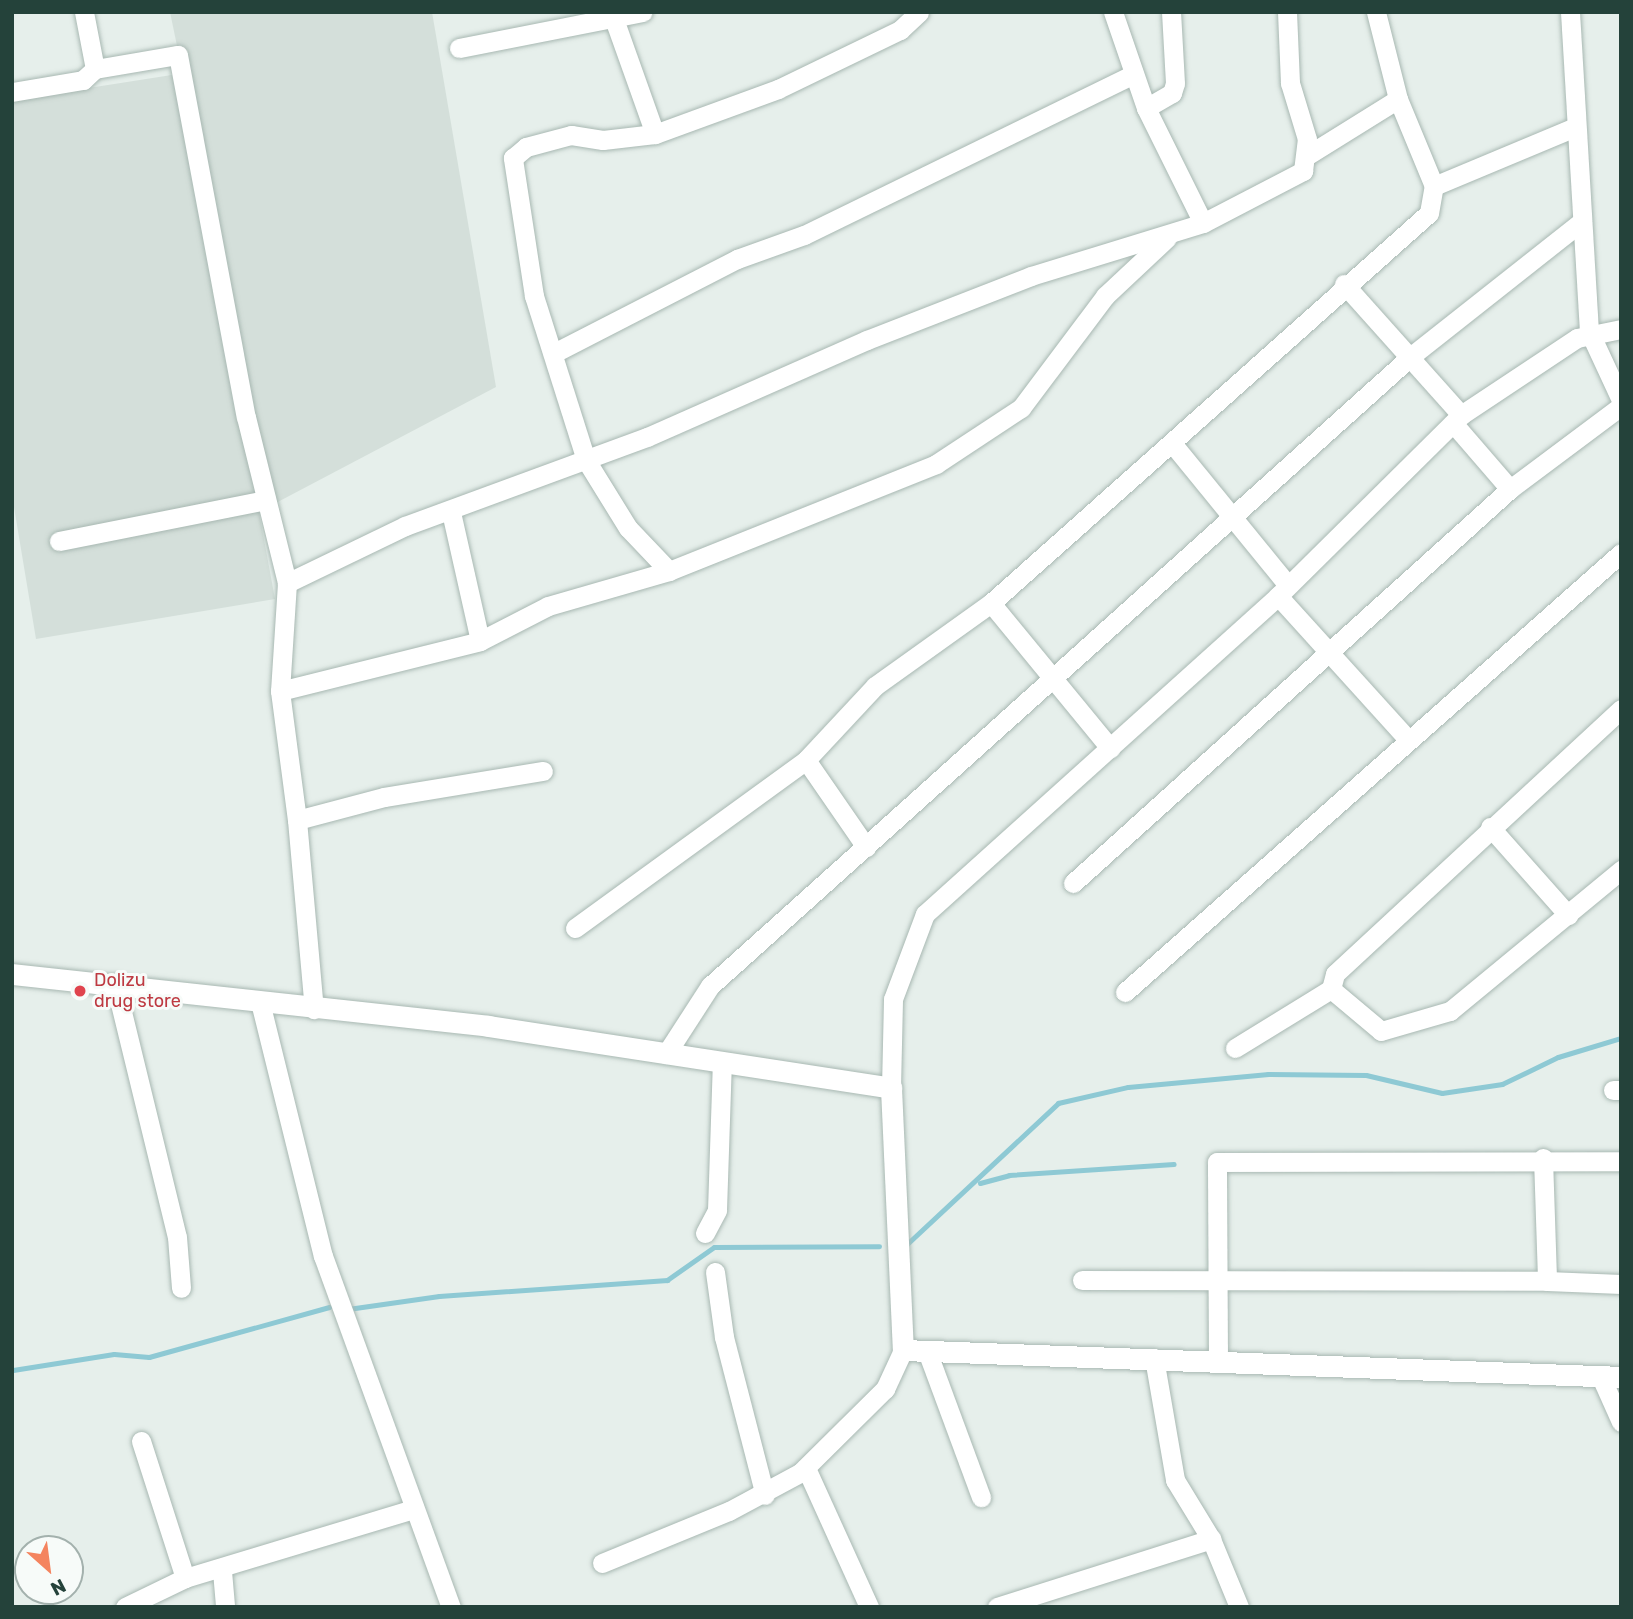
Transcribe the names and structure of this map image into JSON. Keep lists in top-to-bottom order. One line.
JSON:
{"places":["Dolizu drug store"],"north":"bottom right"}
